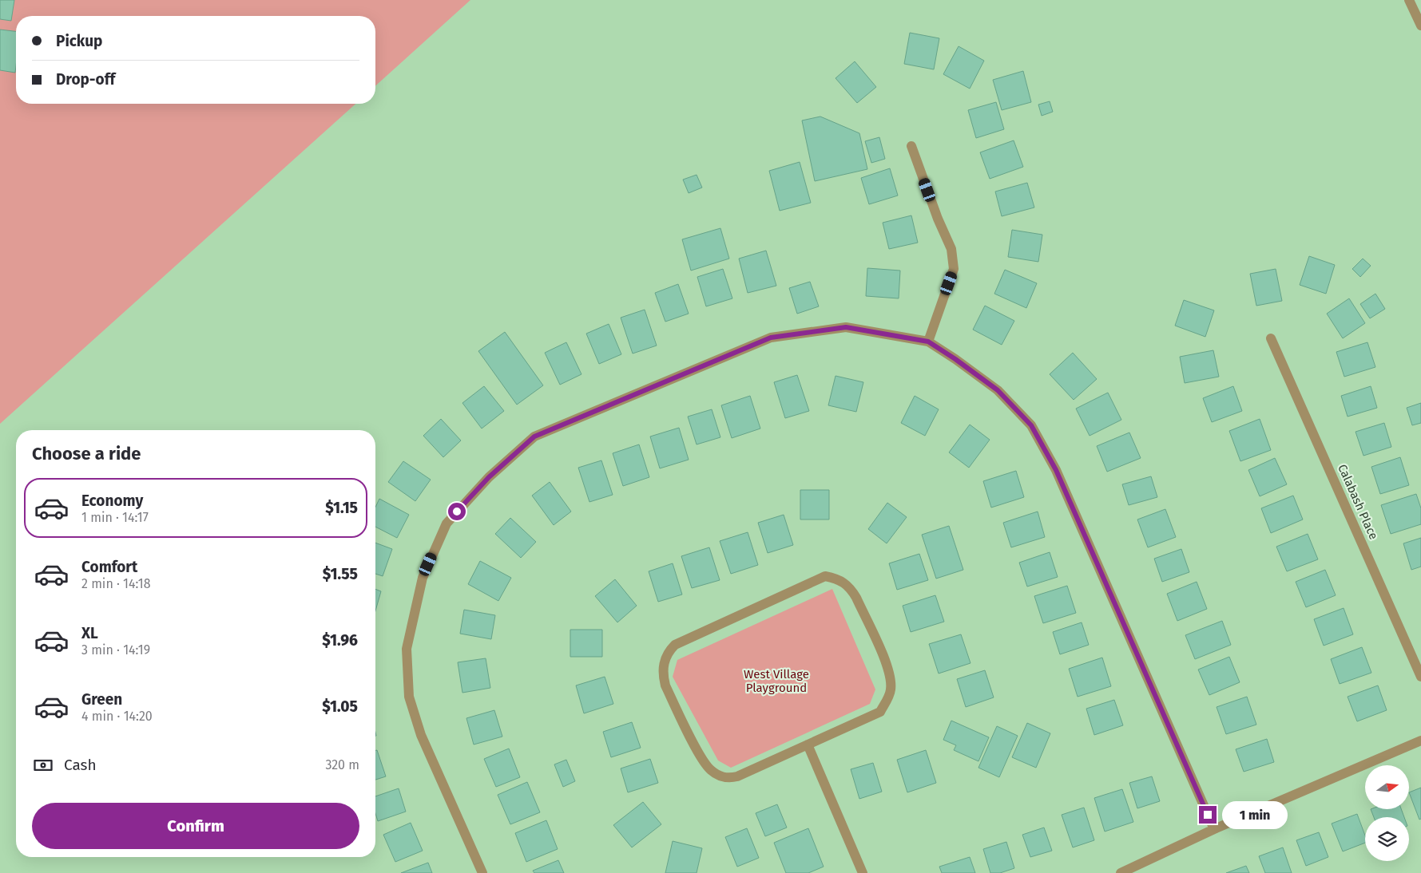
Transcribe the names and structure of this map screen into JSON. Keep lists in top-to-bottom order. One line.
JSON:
{"streets":{"street":["Calabash Place"]},"parks":["West Village Playground"],"north":"right","page":{"banner":["Pickup","Drop-off"],"heading":"Choose a ride","list":[{"name":"Economy","note":"1 min · 14:17","value":"$1.15"},{"name":"Comfort","note":"2 min · 14:18","value":"$1.55"},{"name":"XL","note":"3 min · 14:19","value":"$1.96"},{"name":"Green","note":"4 min · 14:20","value":"$1.05"}],"pay":["Cash","320 m"],"buttons":"Confirm","bubble":"1 min"}}
